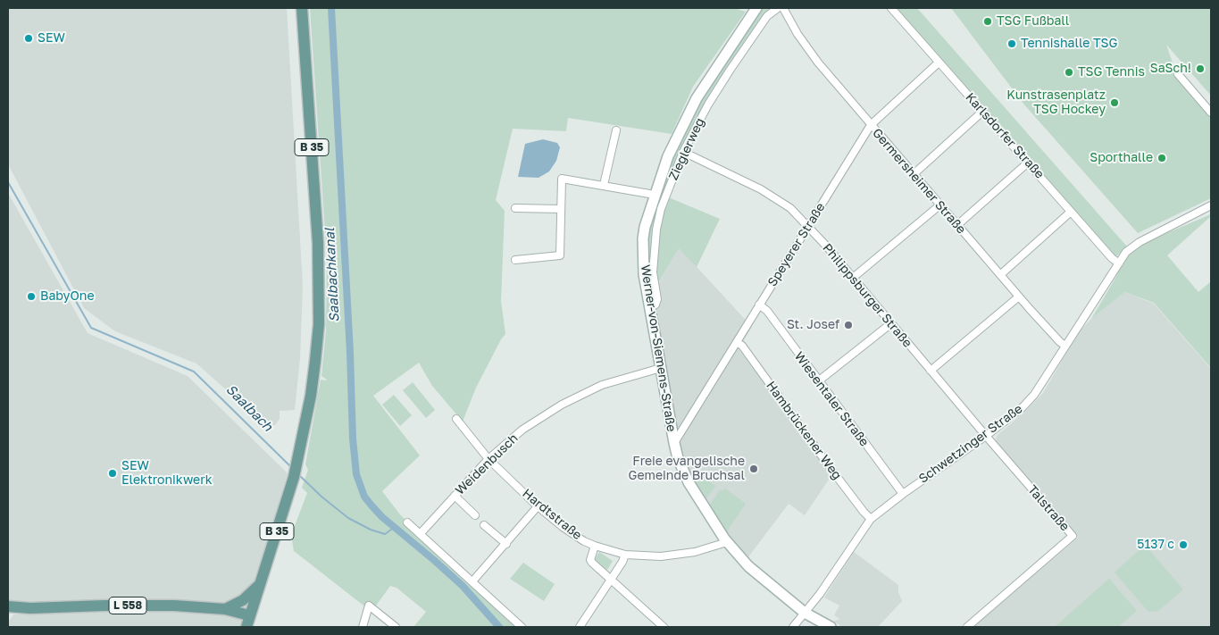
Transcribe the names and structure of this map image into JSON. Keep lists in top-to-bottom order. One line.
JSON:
{"streets":{"main road":["B 35","Werner-von-Siemens-Straße","L 558"],"street":["Karlsdorfer Straße","Zieglerweg","Germersheimer Straße","Speyerer Straße","Philippsburger Straße","Wiesentaler Straße","Hambrückener Weg","Schwetzinger Straße","Weidenbusch","Talstraße","Hardtstraße"]},"crossings":[["Karlsdorfer Straße","Speyerer Straße"],["Karlsdorfer Straße","Schwetzinger Straße"],["B 35","L 558"],["Zieglerweg","Philippsburger Straße"],["Zieglerweg","Werner-von-Siemens-Straße"],["Germersheimer Straße","Speyerer Straße"],["Germersheimer Straße","Schwetzinger Straße"],["Speyerer Straße","Philippsburger Straße"],["Speyerer Straße","Werner-von-Siemens-Straße"],["Speyerer Straße","Wiesentaler Straße"],["Speyerer Straße","Hambrückener Weg"],["Philippsburger Straße","Schwetzinger Straße"],["Philippsburger Straße","Talstraße"],["Werner-von-Siemens-Straße","Schwetzinger Straße"],["Werner-von-Siemens-Straße","Weidenbusch"],["Werner-von-Siemens-Straße","Hardtstraße"],["Wiesentaler Straße","Schwetzinger Straße"],["Hambrückener Weg","Schwetzinger Straße"],["Schwetzinger Straße","Talstraße"],["Weidenbusch","Hardtstraße"]],"water":["Saalbachkanal","Saalbach"],"places":["TSG Fußball","SEW","Tennishalle TSG","SaSch!","TSG Tennis","Kunstrasenplatz TSG Hockey","Sporthalle","BabyOne","St. Josef","Freie evangelische Gemeinde Bruchsal","SEW Elektronikwerk","5137 c"]}
